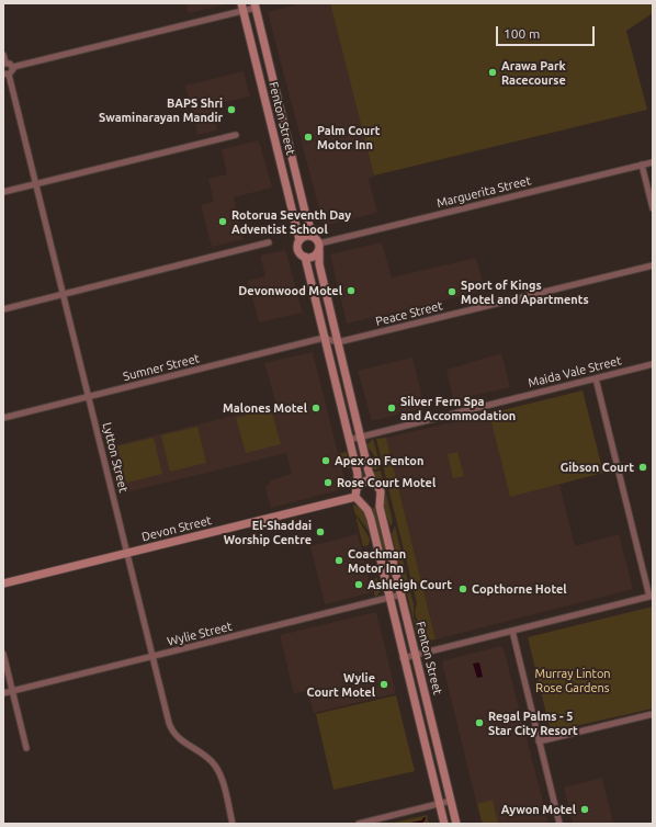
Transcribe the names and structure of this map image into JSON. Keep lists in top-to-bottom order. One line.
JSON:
{"streets":{"main road":["Fenton Street","Devon Street"],"street":["Marguerita Street","Peace Street","Sumner Street","Maida Vale Street","Lytton Street","Wylie Street"]},"crossings":[["Fenton Street","Marguerita Street"],["Fenton Street","Devon Street"],["Fenton Street","Wylie Street"],["Sumner Street","Lytton Street"],["Lytton Street","Devon Street"],["Lytton Street","Wylie Street"]],"parks":["Murray Linton Rose Gardens"],"places":["Arawa Park Racecourse","BAPS Shri Swaminarayan Mandir","Palm Court Motor Inn","Rotorua Seventh Day Adventist School","Devonwood Motel","Sport of Kings Motel and Apartments","Malones Motel","Silver Fern Spa and Accommodation","Apex on Fenton","Gibson Court","Rose Court Motel","El-Shaddai Worship Centre","Coachman Motor Inn","Ashleigh Court","Copthorne Hotel","Wylie Court Motel","Regal Palms - 5 Star City Resort","Aywon Motel"],"scale_bar":"100 m"}
